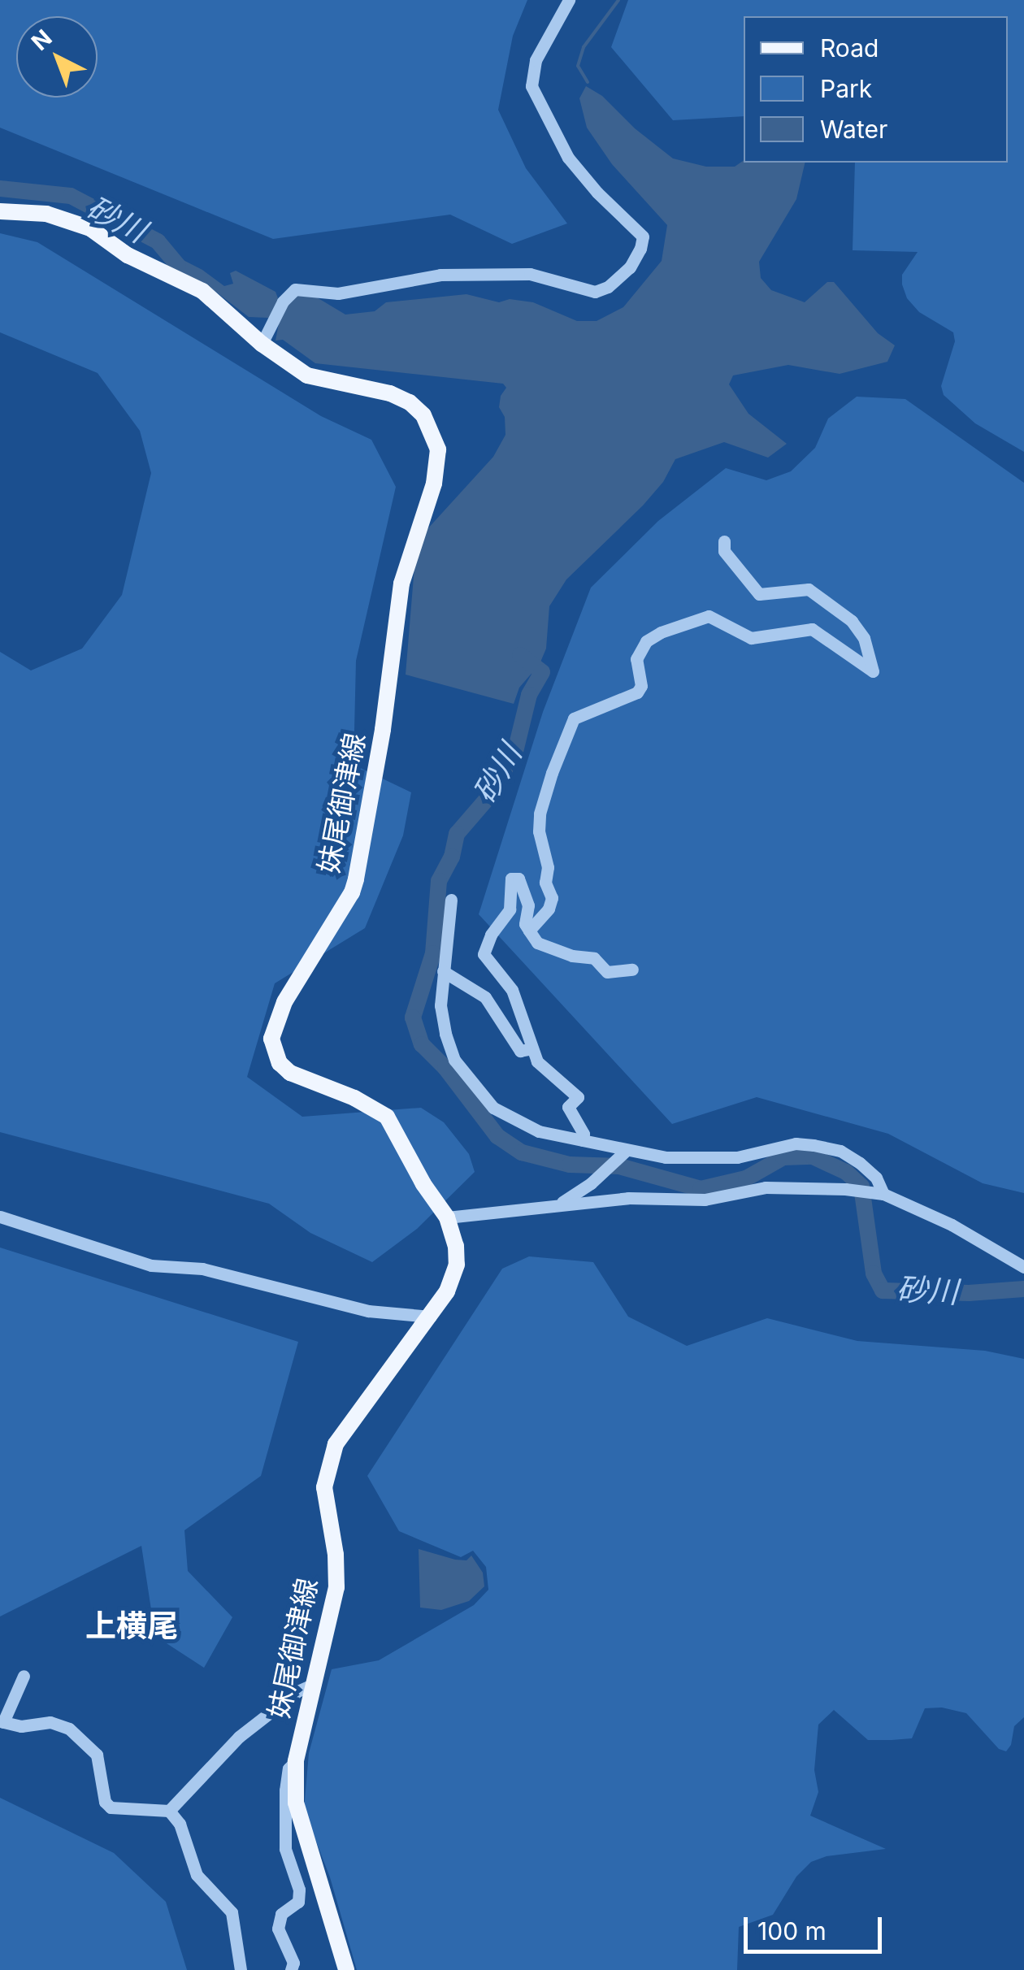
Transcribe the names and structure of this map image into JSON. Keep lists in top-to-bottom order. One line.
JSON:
{"streets":{"main road":["妹尾御津線"]},"districts":["上横尾"],"water":["砂川"],"legend":["Road","Park","Water"],"scale_bar":"100 m","north":"top left"}
